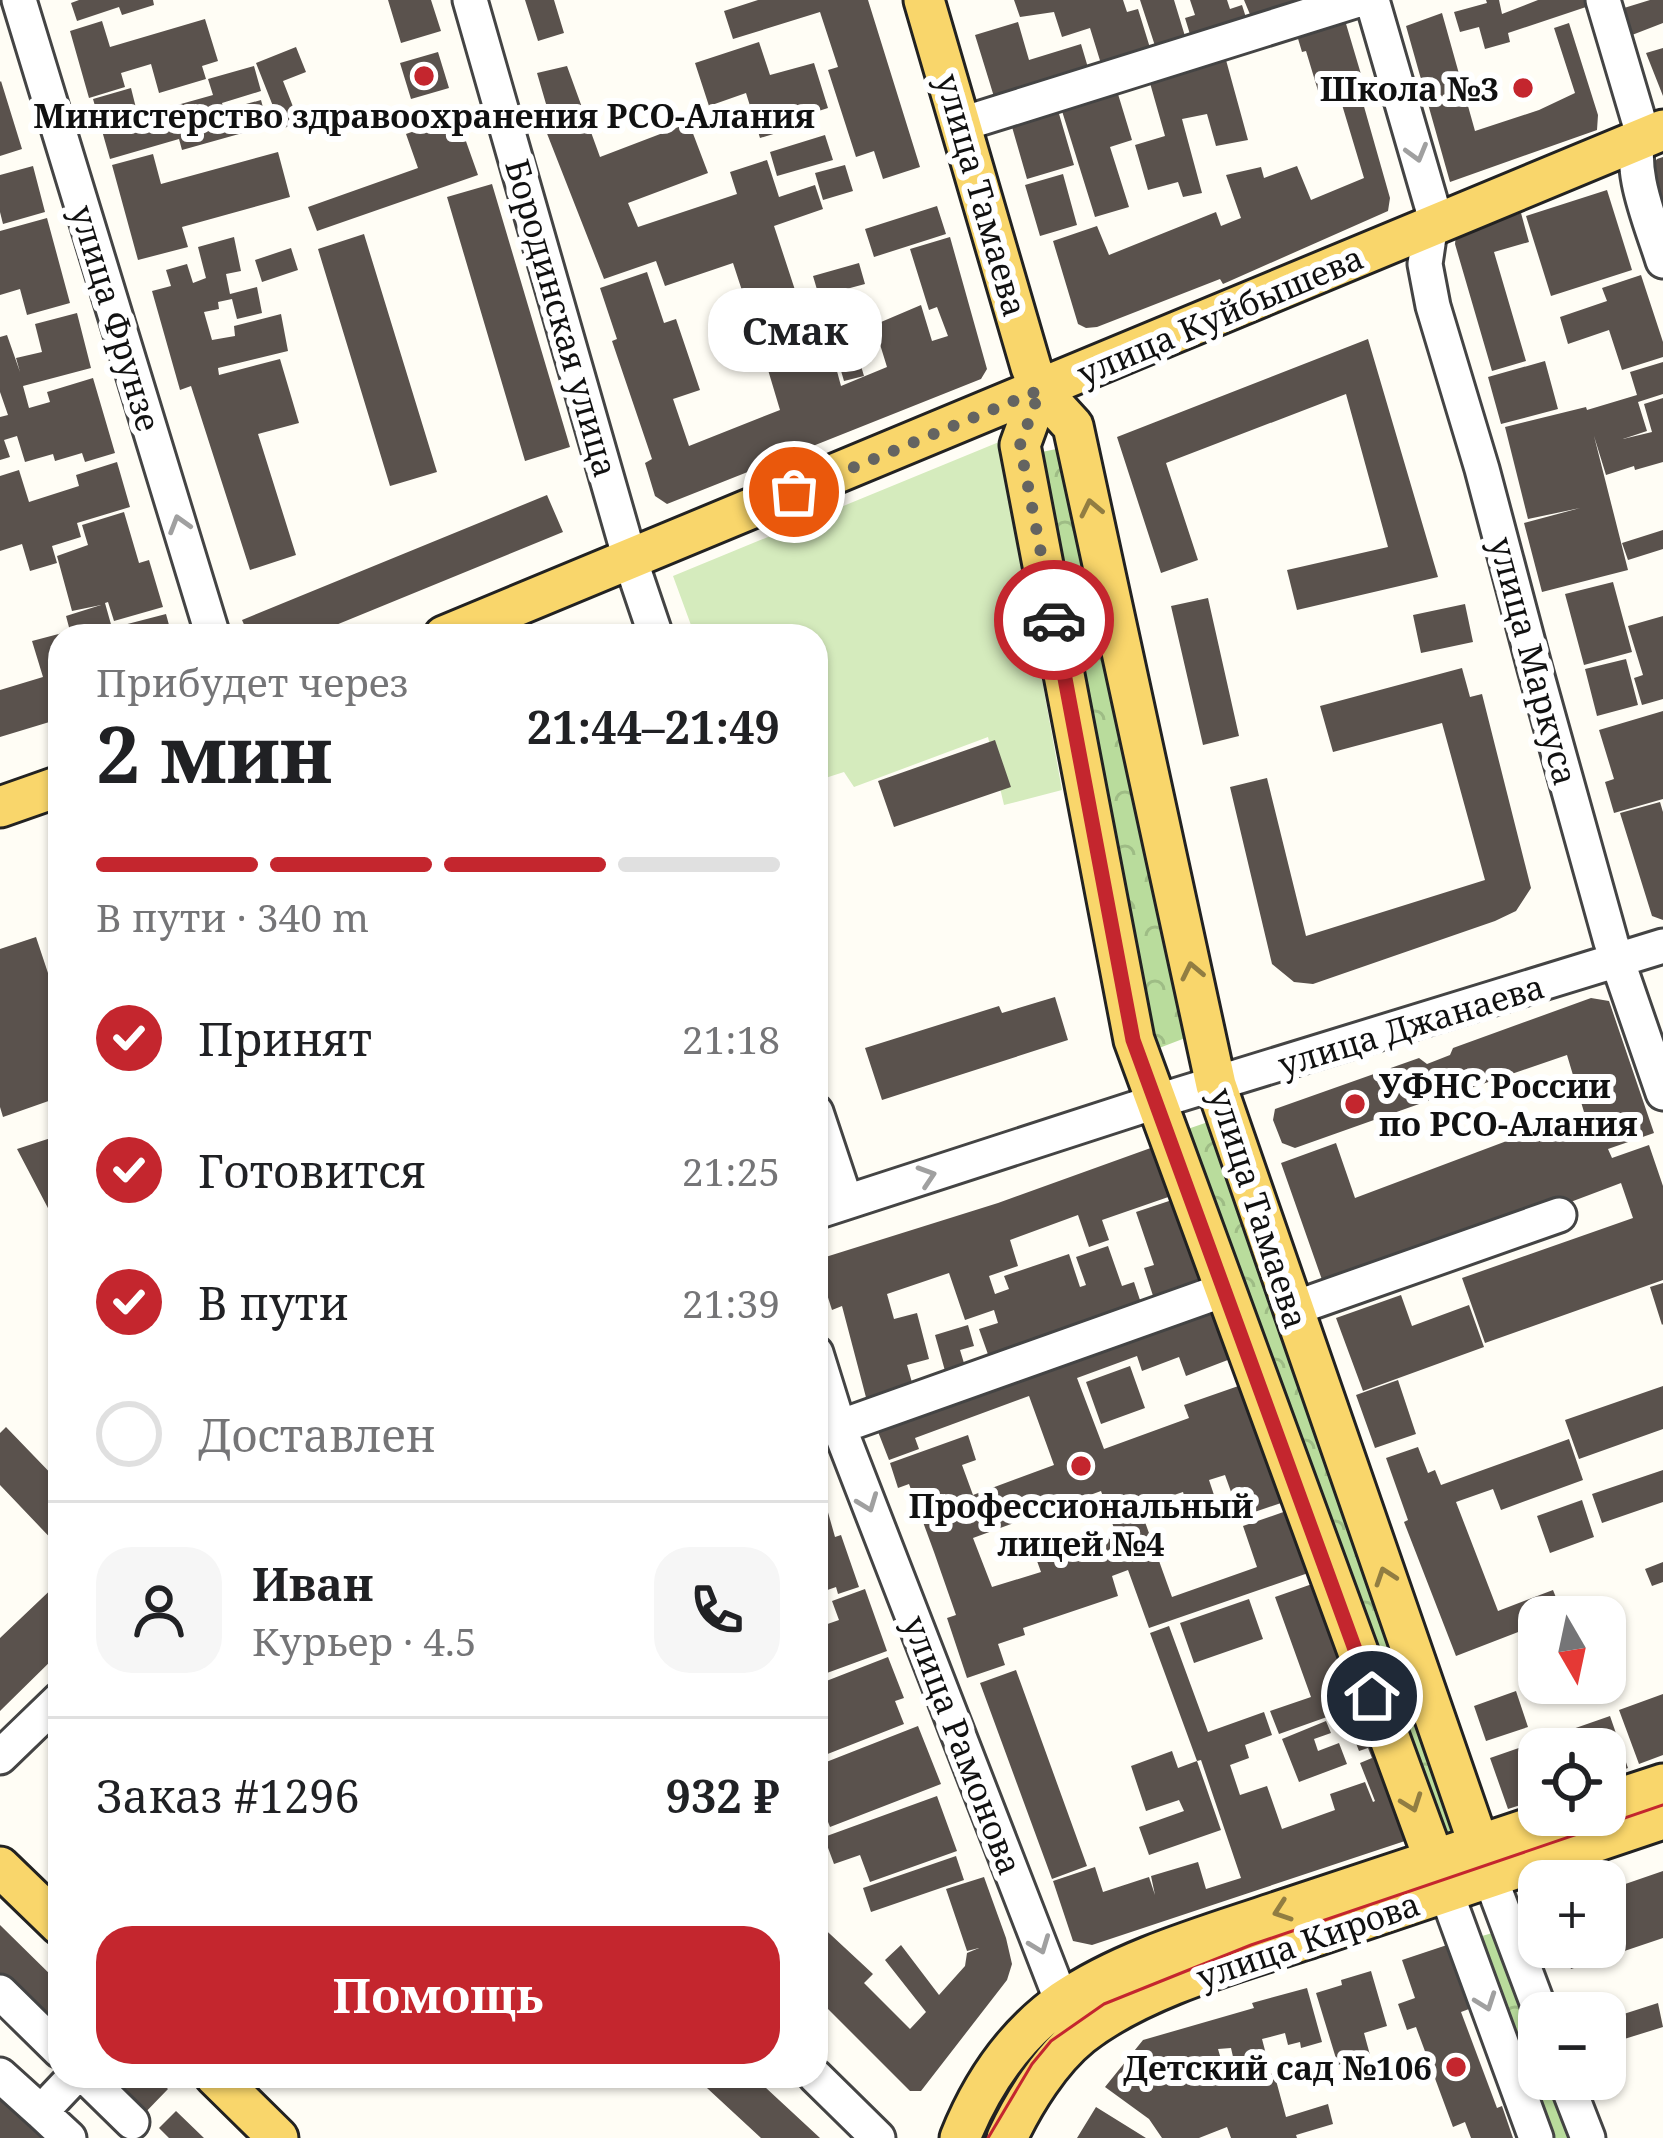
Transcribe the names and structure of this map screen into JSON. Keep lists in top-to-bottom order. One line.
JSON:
{"streets":{"main road":["улица Тамаева","улица Куйбышева","улица Кирова"],"street":["улица Фрунзе","Бородинская улица","улица Маркуса","улица Джанаева","улица Рамонова"]},"crossings":[["улица Тамаева","улица Куйбышева"],["улица Тамаева","улица Джанаева"],["улица Тамаева","улица Кирова"],["улица Куйбышева","Бородинская улица"],["улица Куйбышева","улица Маркуса"],["улица Маркуса","улица Джанаева"],["улица Рамонова","улица Кирова"]],"one_way":["улица Фрунзе","улица Рамонова"],"places":["Министерство здравоохранения РСО-Алания","Школа №3","Смак","УФНС России по РСО-Алания","Профессиональный лицей №4","Детский сад №106"],"north":"bottom","page":{"bubble":"Смак","heading":["2 мин","Прибудет через","21:44–21:49"],"panel":["Иван","Курьер · 4.5","Заказ #1296","932 ₽"],"bar":"В пути · 340 m","list":[["Принят","21:18"],["Готовится","21:25"],["В пути","21:39"],"Доставлен"],"map_buttons":["+","−"],"buttons":"Помощь"}}
